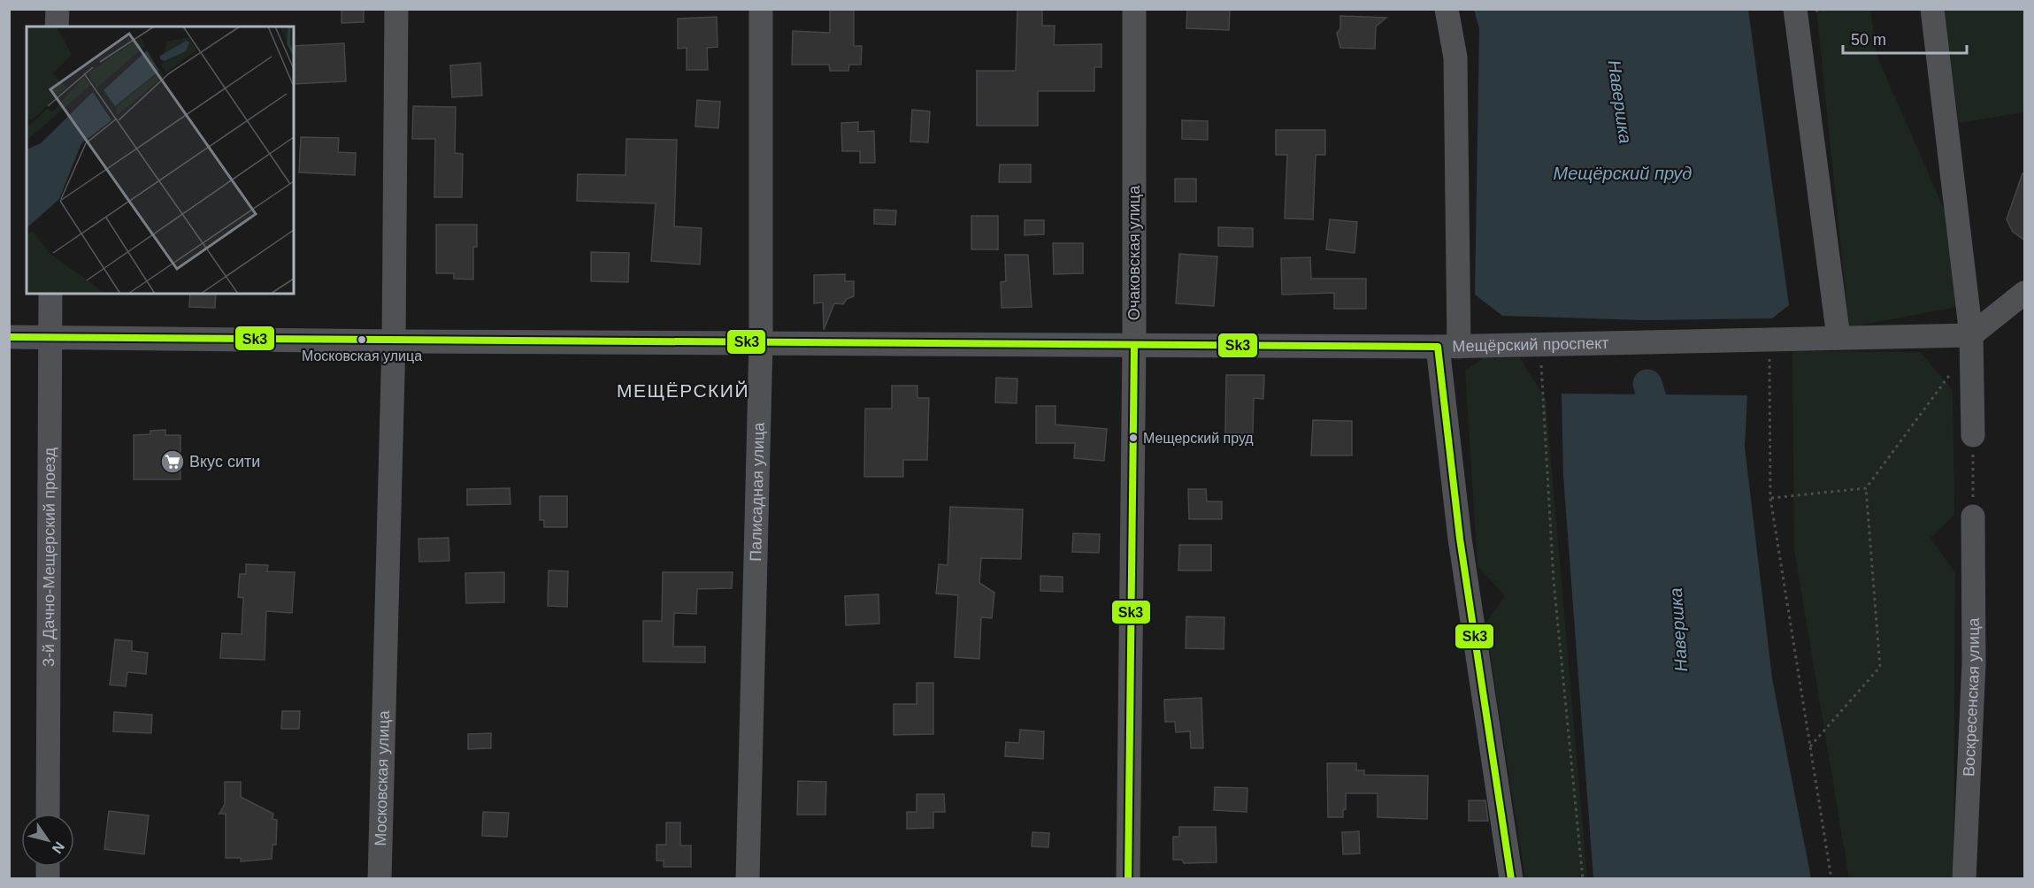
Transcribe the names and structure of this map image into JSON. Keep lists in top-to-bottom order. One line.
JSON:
{"streets":{"street":["Очаковская улица","Мещёрский проспект","Палисадная улица","3-й Дачно-Мещерский проезд","Воскресенская улица","Московская улица"]},"crossings":[["Очаковская улица","Мещёрский проспект"],["Мещёрский проспект","Палисадная улица"],["Мещёрский проспект","3-й Дачно-Мещерский проезд"],["Мещёрский проспект","Московская улица"]],"districts":["МЕЩЁРСКИЙ"],"water":["Навершка","Мещёрский пруд"],"places":{"other":["Московская улица","Мещерский пруд"],"supermarket":["Вкус сити"]},"lines":["transit line Sk3"],"scale_bar":"50 m","north":"bottom right"}
